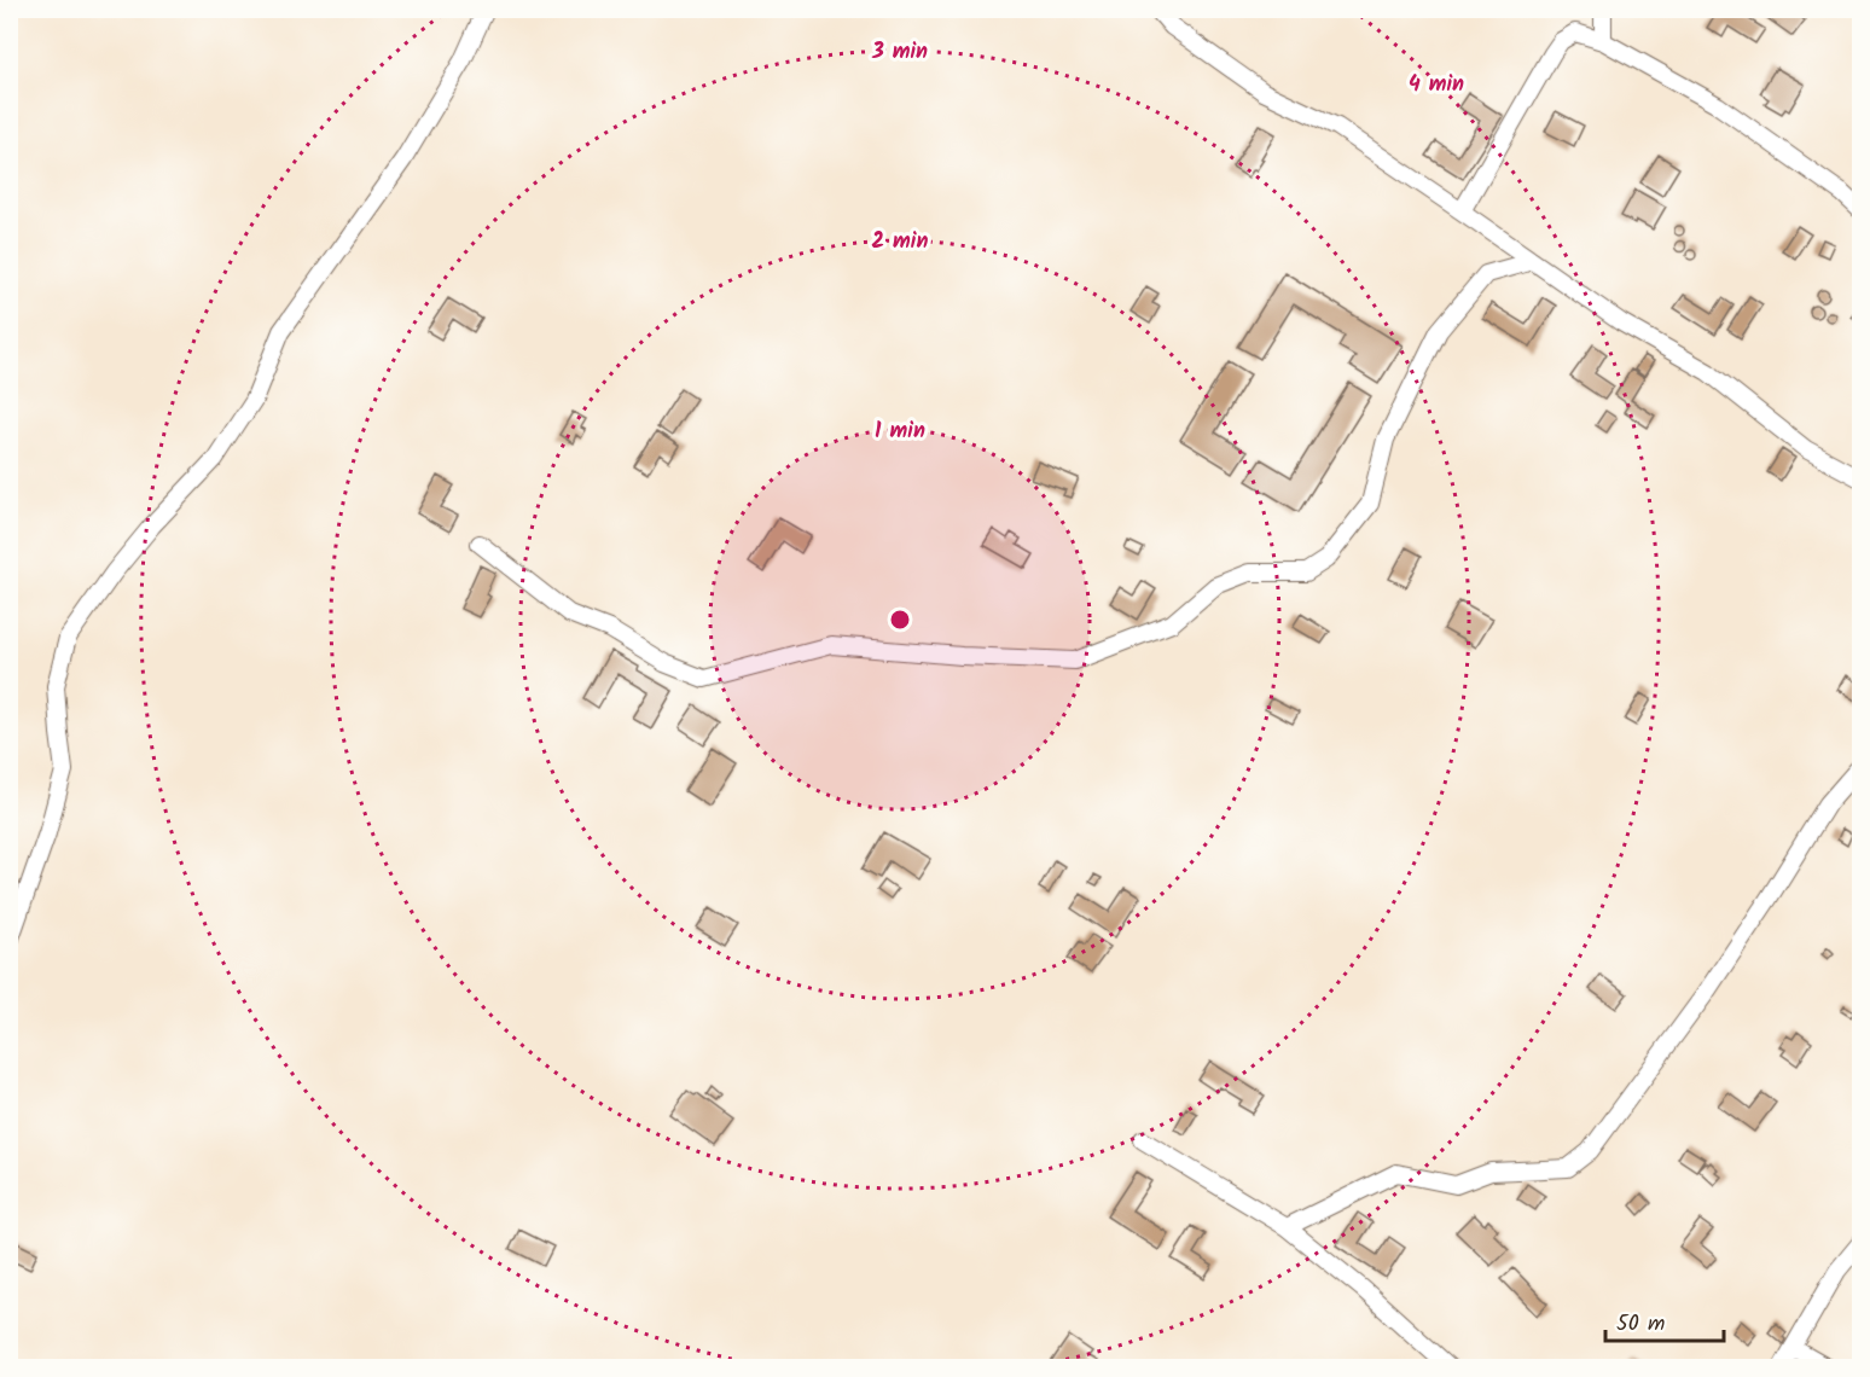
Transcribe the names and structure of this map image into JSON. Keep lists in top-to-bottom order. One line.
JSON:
{"scale_bar":"50 m","rings":["3 min","4 min","2 min","1 min"]}
